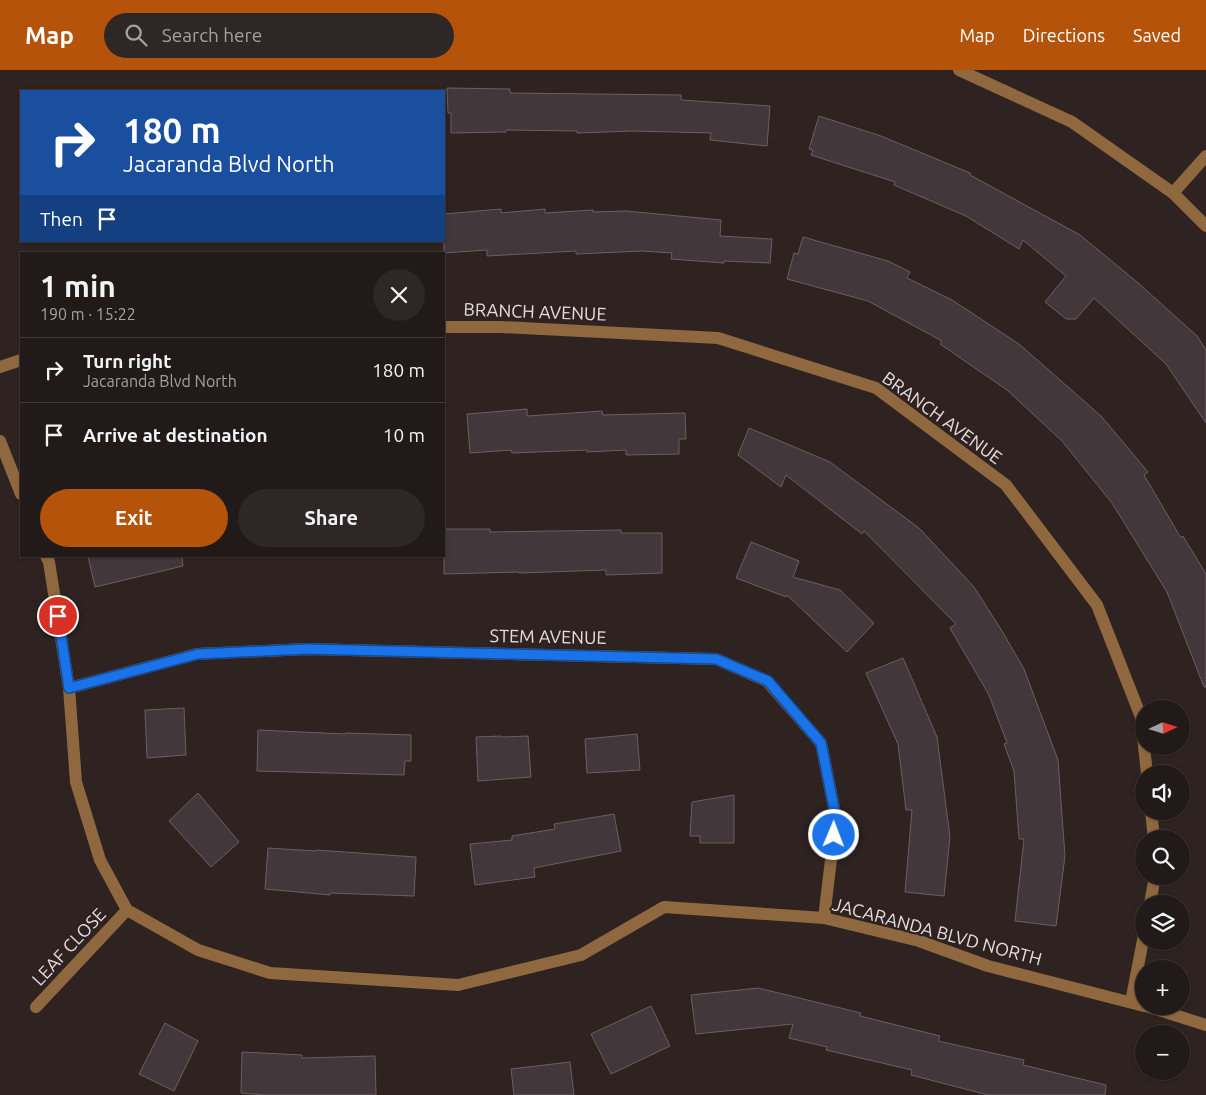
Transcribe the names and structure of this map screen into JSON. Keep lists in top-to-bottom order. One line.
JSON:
{"streets":{"street":["BRANCH AVENUE","STEM AVENUE","JACARANDA BLVD NORTH","LEAF CLOSE"]},"crossings":[["STEM AVENUE","JACARANDA BLVD NORTH"],["JACARANDA BLVD NORTH","LEAF CLOSE"]],"north":"right","page":{"header":"Map","search":"Search here","nav":["Map","Directions","Saved"],"turn":["180 m","Jacaranda Blvd North"],"then":"Then","heading":["1 min","190 m · 15:22"],"list":[{"name":"Turn right","note":"Jacaranda Blvd North","value":"180 m"},{"name":"Arrive at destination","value":"10 m"}],"buttons":["Exit","Share"],"map_buttons":["+","−"]}}
